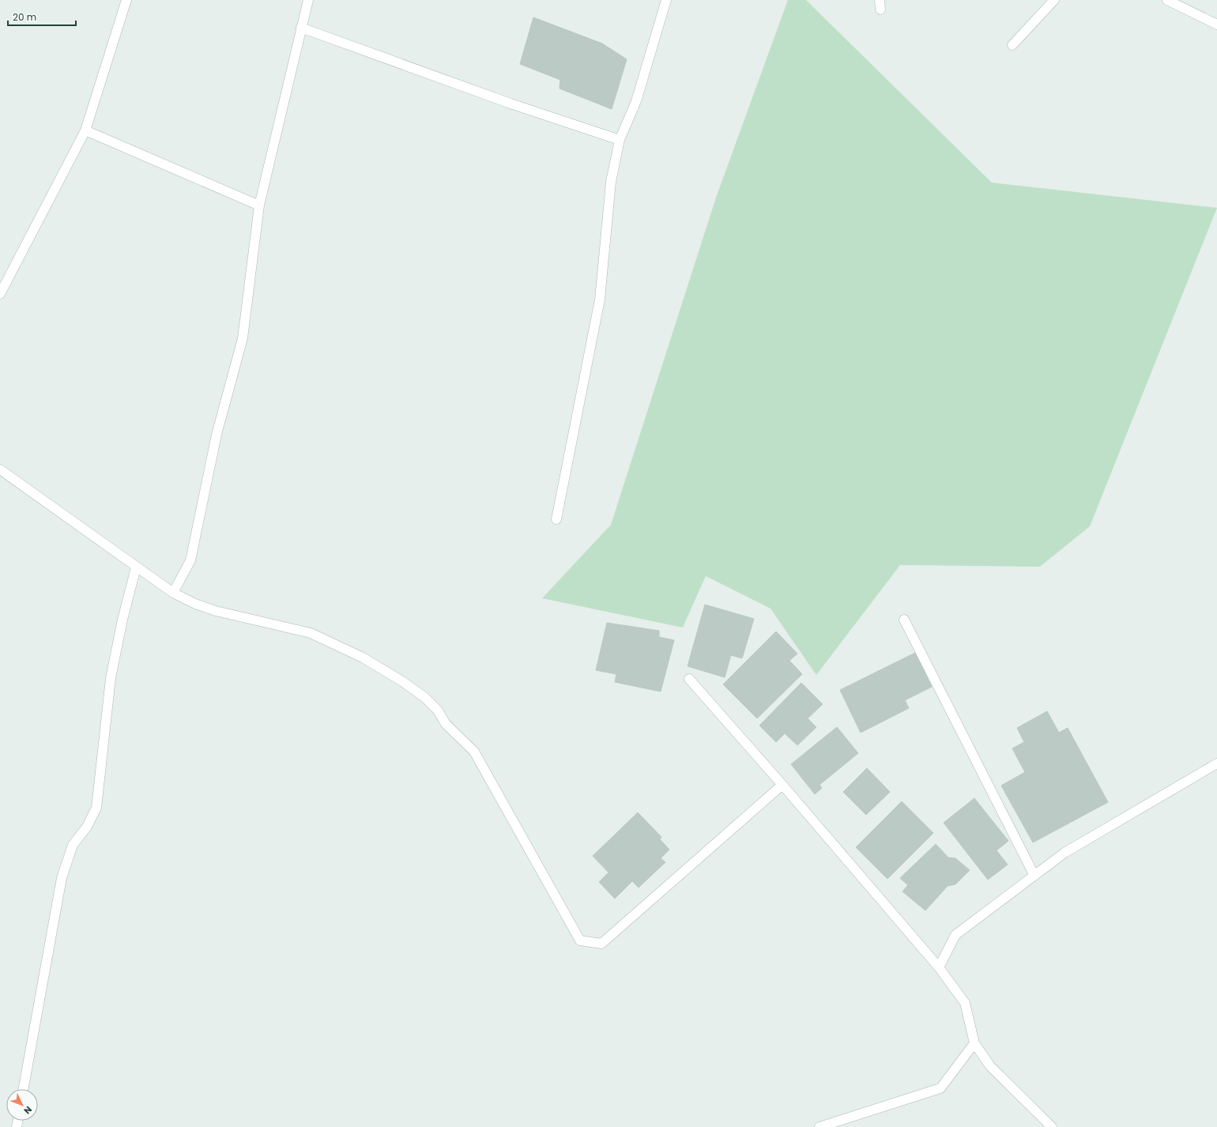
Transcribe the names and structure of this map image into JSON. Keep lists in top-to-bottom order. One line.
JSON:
{"scale_bar":"20 m","north":"bottom right"}
